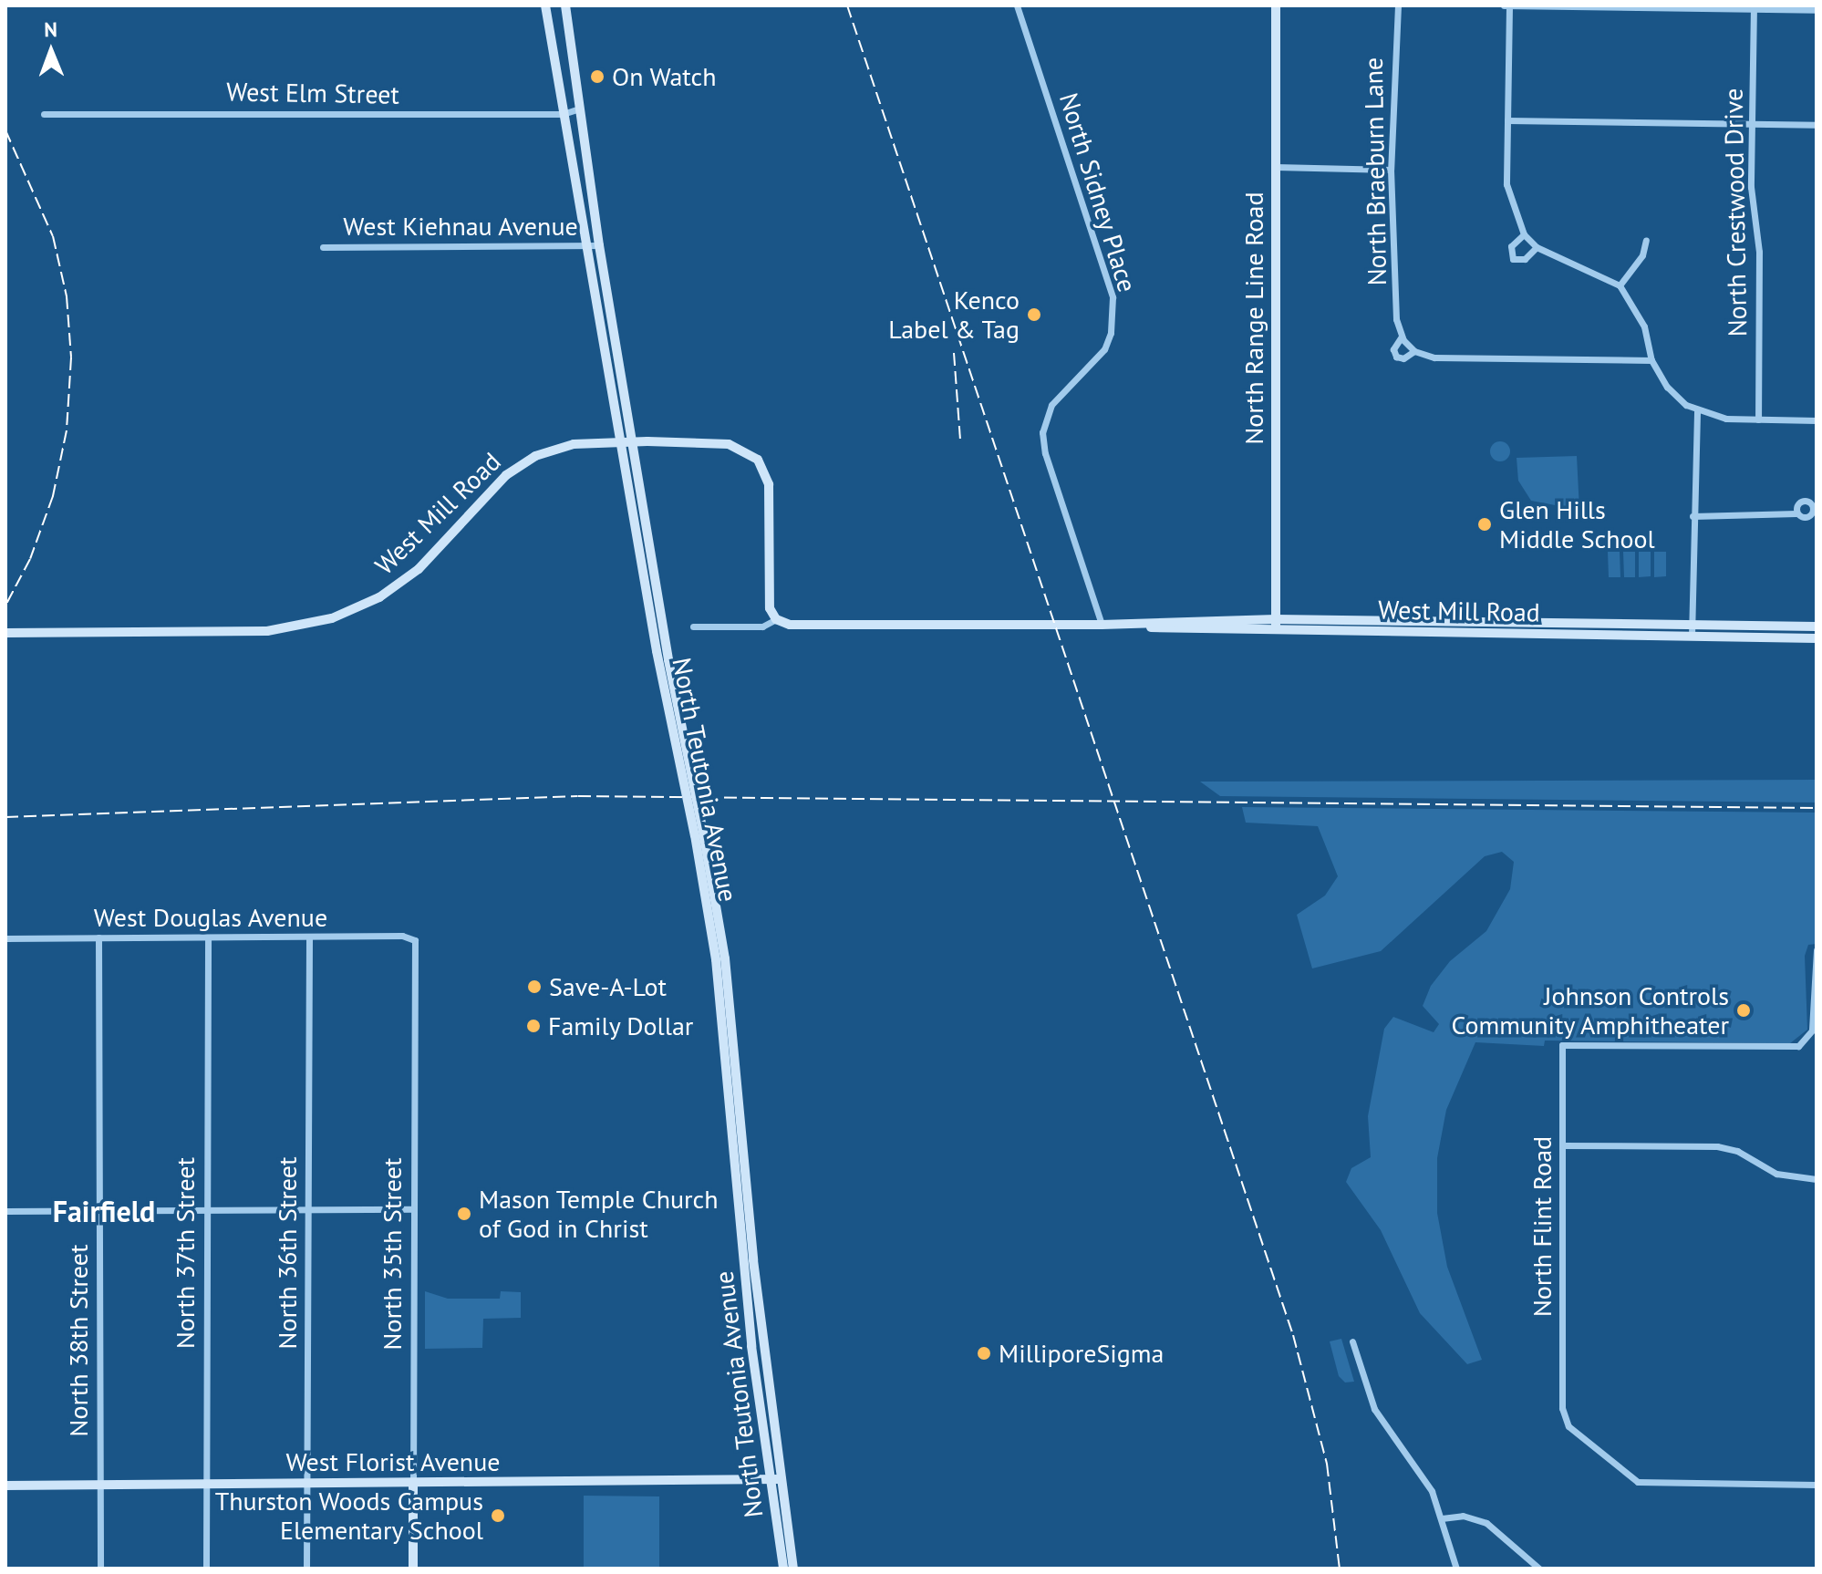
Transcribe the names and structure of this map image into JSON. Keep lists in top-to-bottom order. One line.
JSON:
{"streets":{"main road":["North Range Line Road","West Mill Road","North Teutonia Avenue","North 35th Street","West Florist Avenue"],"street":["West Elm Street","North Braeburn Lane","North Sidney Place","North Crestwood Drive","West Kiehnau Avenue","West Douglas Avenue","North Flint Road","North 37th Street","North 36th Street","North 38th Street"]},"crossings":[["West Elm Street","North Teutonia Avenue"],["North Sidney Place","West Mill Road"],["West Kiehnau Avenue","North Teutonia Avenue"],["North Range Line Road","West Mill Road"],["West Mill Road","North Teutonia Avenue"],["North Teutonia Avenue","West Florist Avenue"],["West Douglas Avenue","North 37th Street"],["West Douglas Avenue","North 36th Street"],["West Douglas Avenue","North 35th Street"],["West Douglas Avenue","North 38th Street"],["North 37th Street","West Florist Avenue"],["North 36th Street","West Florist Avenue"],["North 35th Street","West Florist Avenue"],["North 38th Street","West Florist Avenue"]],"districts":["Fairfield"],"places":["On Watch","Kenco Label & Tag","Glen Hills Middle School","Save-A-Lot","Johnson Controls Community Amphitheater","Family Dollar","Mason Temple Church of God in Christ","MilliporeSigma","Thurston Woods Campus Elementary School"],"north":"top"}
